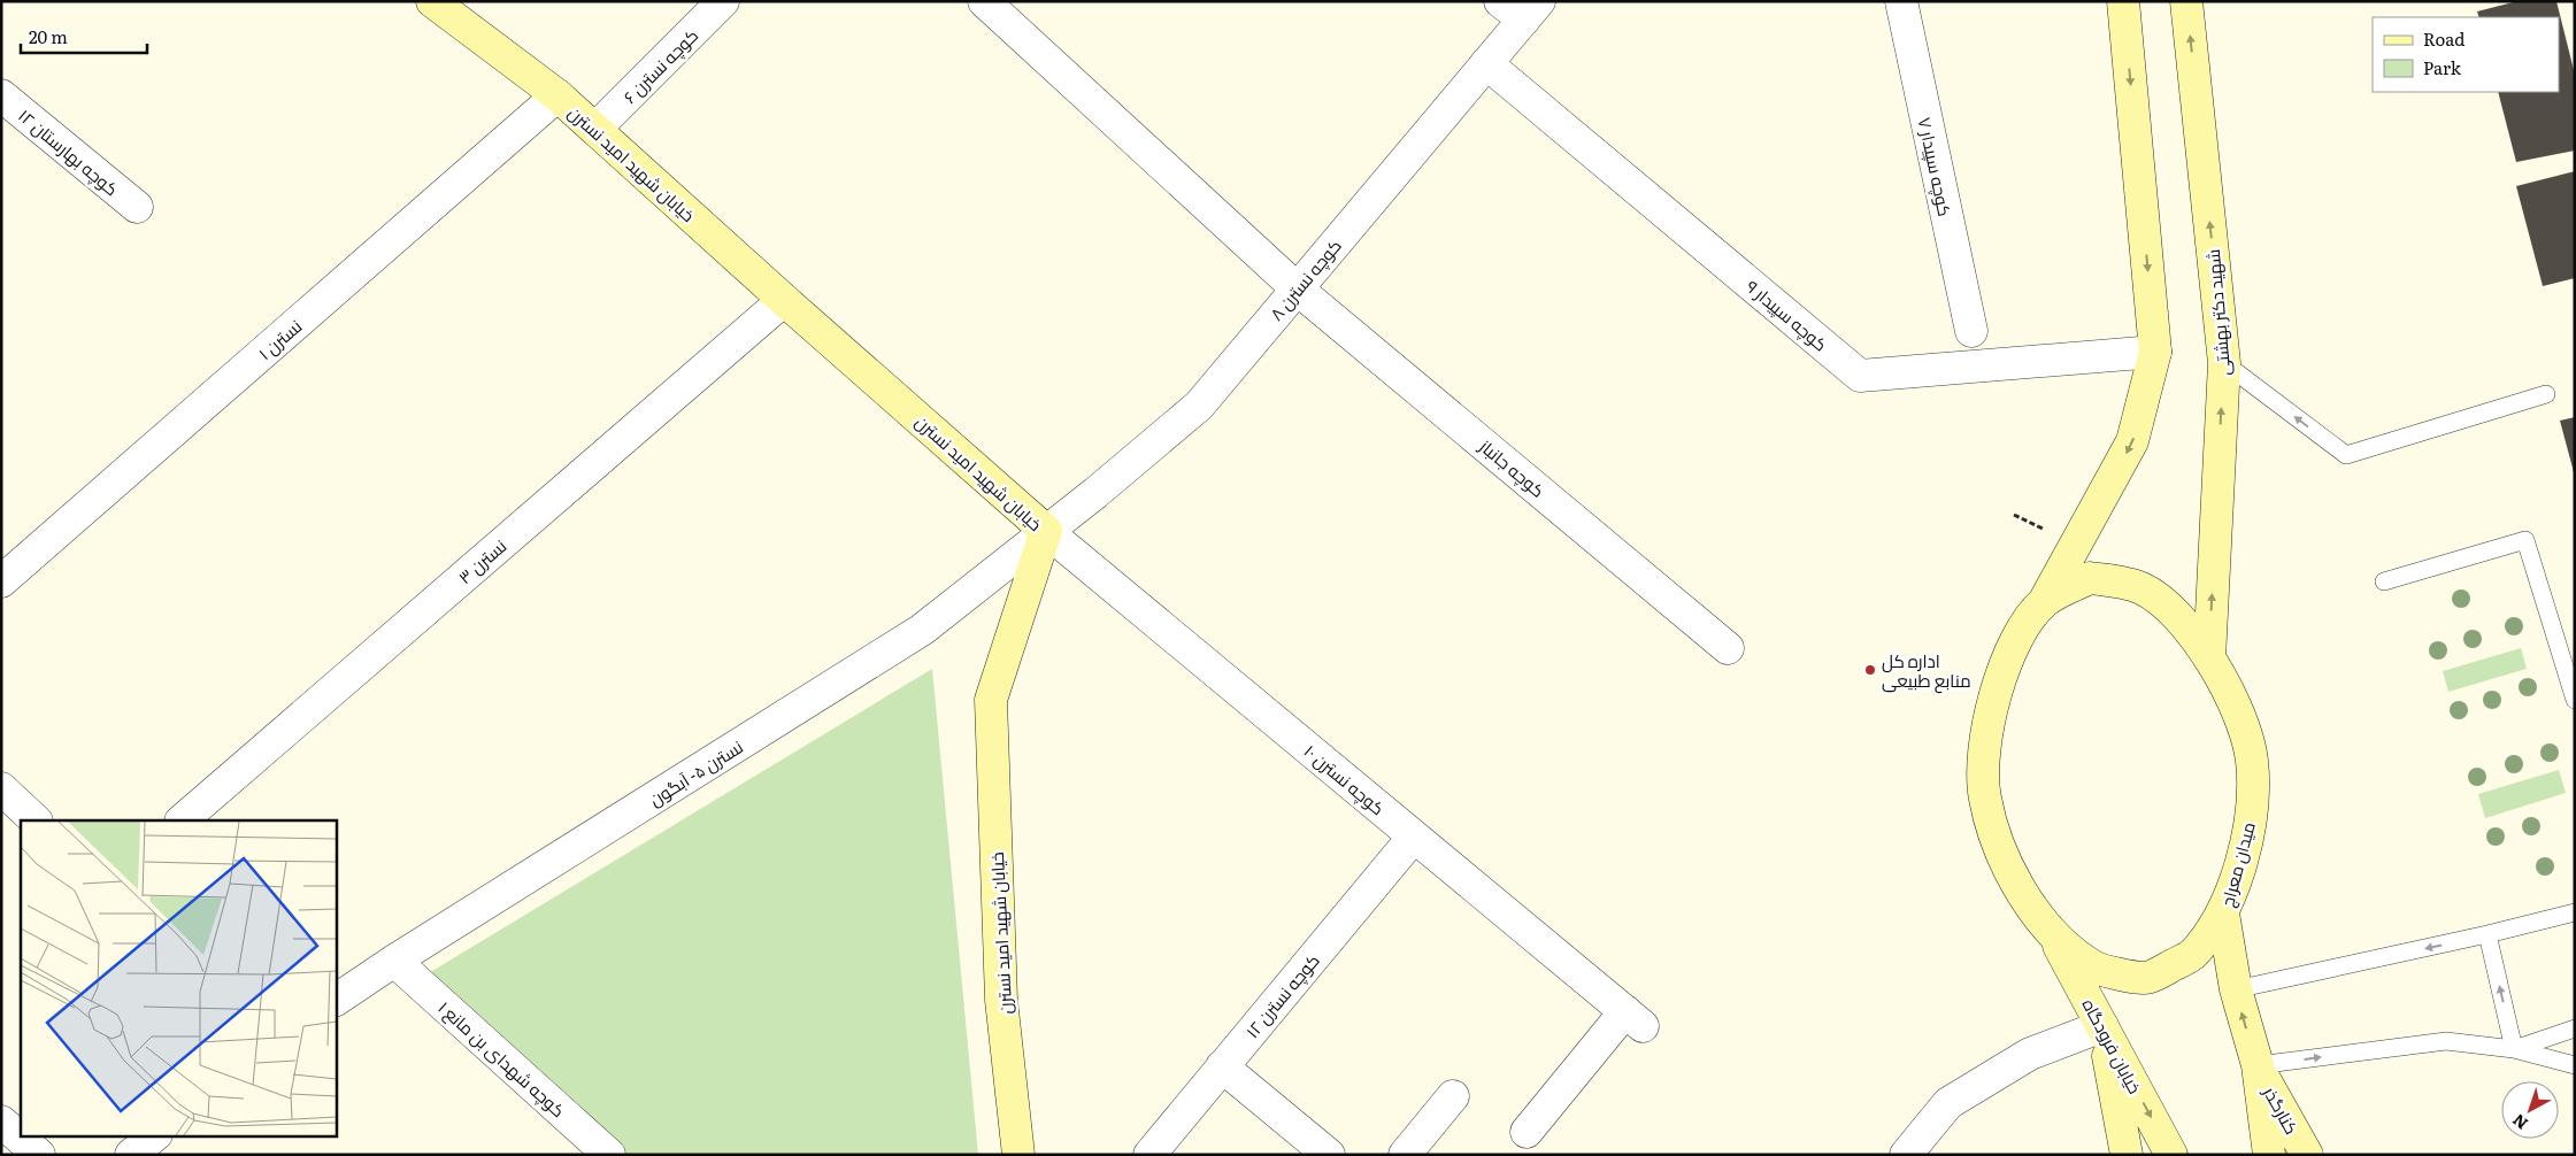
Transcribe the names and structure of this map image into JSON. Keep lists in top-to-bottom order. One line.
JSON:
{"streets":{"main road":["خیابان شهید امید نسترن","شهید دکتر بهشتی","میدان معراج","خیابان فرودگاه","کنارگذر"],"street":["کوچه نسترن ۶","کوچه بهارستان ۱۲","کوچه سپیدار ۷","کوچه نسترن ۸","کوچه سپیدار ۹","نسترن ۱","کوچه جانباز","نسترن ۳","نسترن ۵- آبگون","کوچه نسترن ۱۰","کوچه نسترن ۱۲","کوچه شهدای بن مانع ۱"]},"crossings":[["کوچه نسترن ۶","خیابان شهید امید نسترن"],["خیابان شهید امید نسترن","کوچه نسترن ۸"],["خیابان شهید امید نسترن","نسترن ۱"],["خیابان شهید امید نسترن","نسترن ۳"],["خیابان شهید امید نسترن","نسترن ۵- آبگون"],["خیابان شهید امید نسترن","کوچه نسترن ۱۰"],["کوچه نسترن ۸","کوچه سپیدار ۹"],["کوچه نسترن ۸","کوچه جانباز"],["کوچه نسترن ۸","نسترن ۵- آبگون"],["کوچه نسترن ۸","کوچه نسترن ۱۰"],["شهید دکتر بهشتی","میدان معراج"],["نسترن ۵- آبگون","کوچه نسترن ۱۰"],["نسترن ۵- آبگون","کوچه شهدای بن مانع ۱"],["کوچه نسترن ۱۰","کوچه نسترن ۱۲"],["میدان معراج","خیابان فرودگاه"]],"places":["اداره کل منابع طبیعی"],"legend":["Road","Park"],"scale_bar":"20 m","north":"bottom left"}
